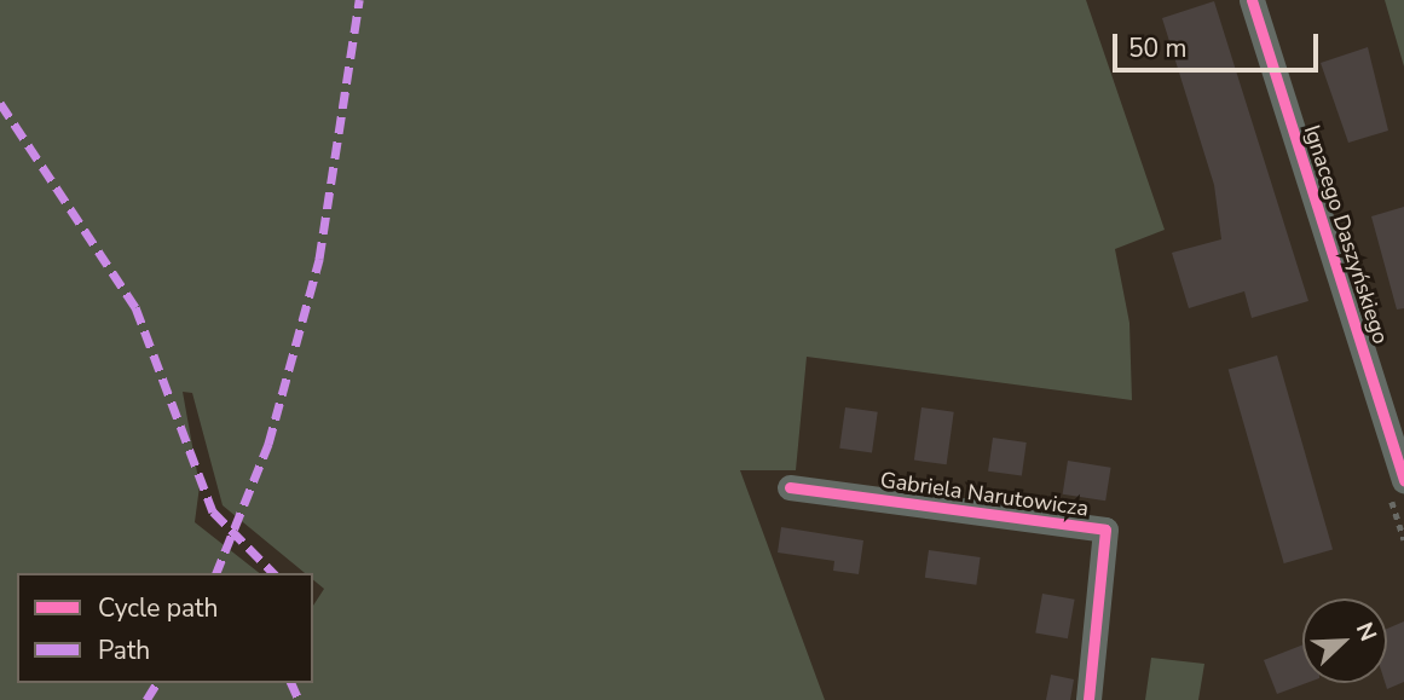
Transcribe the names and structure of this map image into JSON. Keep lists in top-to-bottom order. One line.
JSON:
{"streets":{"street":["Ignacego Daszyńskiego","Gabriela Narutowicza"]},"legend":["Cycle path","Path"],"scale_bar":"50 m","north":"top right"}
